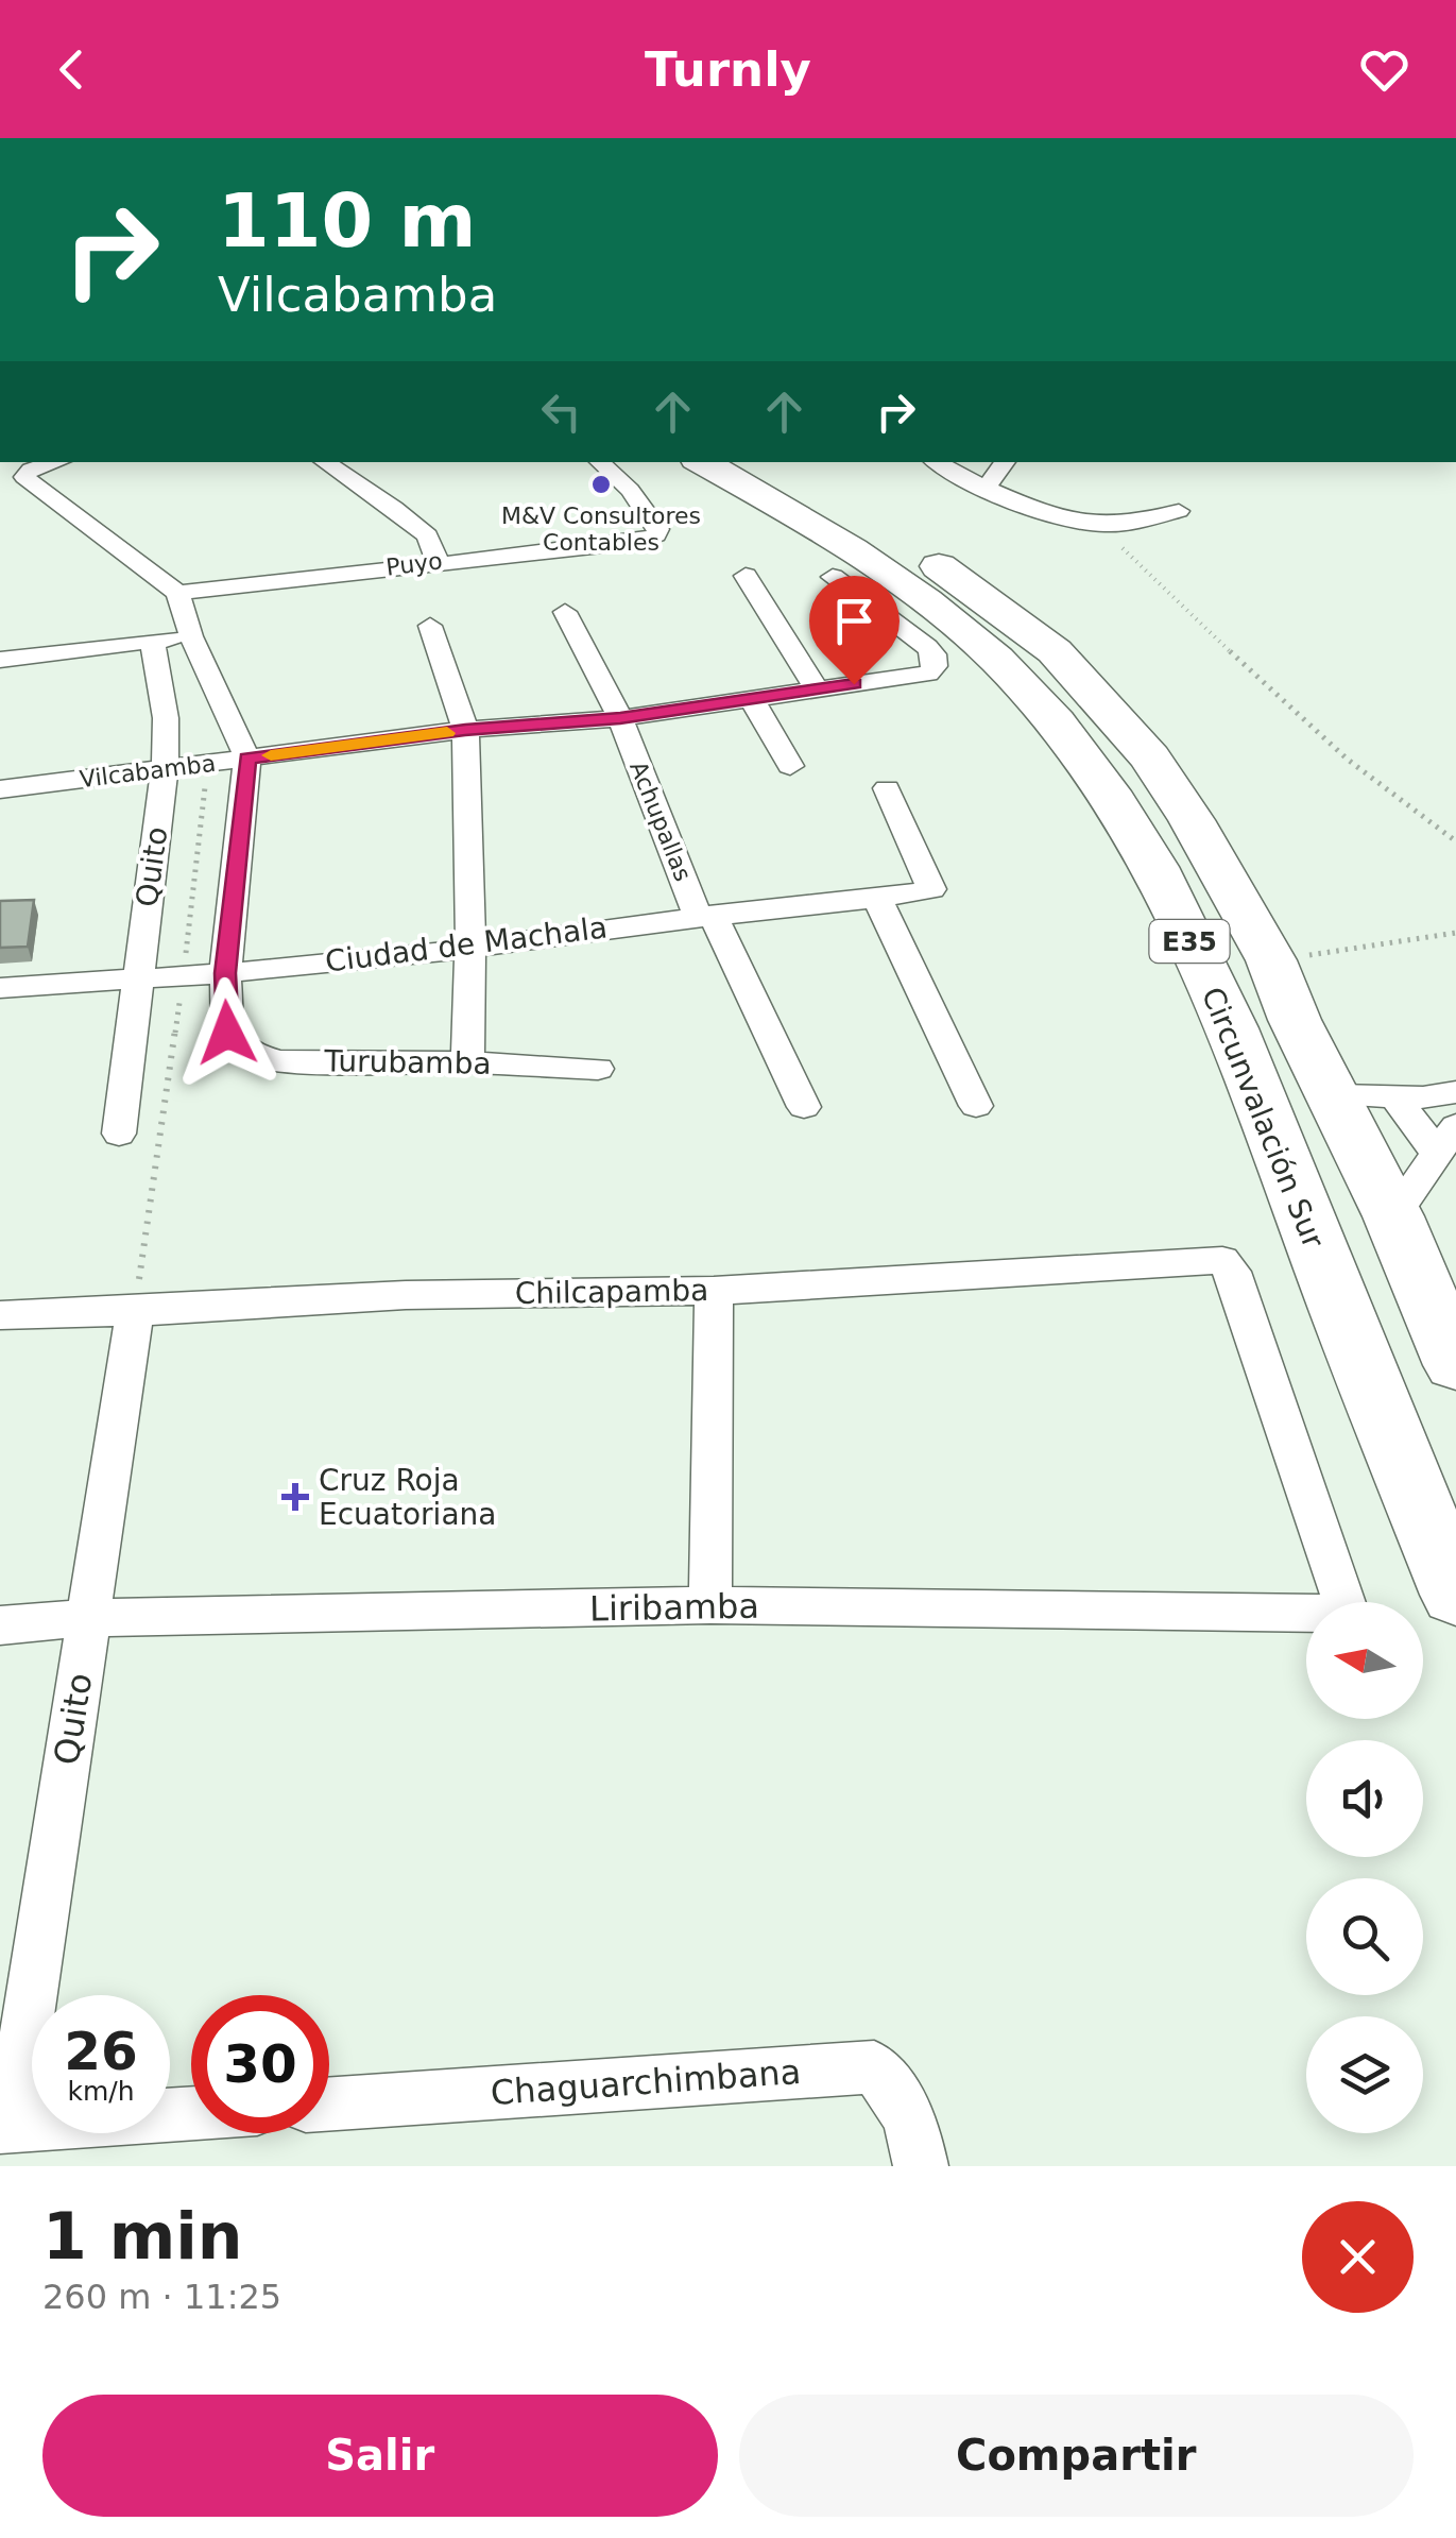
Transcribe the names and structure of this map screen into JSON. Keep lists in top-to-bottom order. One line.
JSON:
{"streets":{"highway":["E35","Circunvalación Sur"],"street":["Puyo","Vilcabamba","Achupallas","Quito","Ciudad de Machala","Turubamba","Chilcapamba","Liribamba","Chaguarchimbana"]},"crossings":[["Vilcabamba","Achupallas"],["Vilcabamba","Quito"],["Achupallas","Ciudad de Machala"],["Quito","Ciudad de Machala"],["Quito","Chilcapamba"],["Quito","Liribamba"],["Ciudad de Machala","Turubamba"]],"places":{"other":["M&V Consultores Contables"],"health":["Cruz Roja Ecuatoriana"]},"north":"left","page":{"header":"Turnly","turn":["110 m","Vilcabamba"],"speed":"26 km/h","limit":"30","heading":["1 min","260 m · 11:25"],"buttons":["Salir","Compartir"]}}
